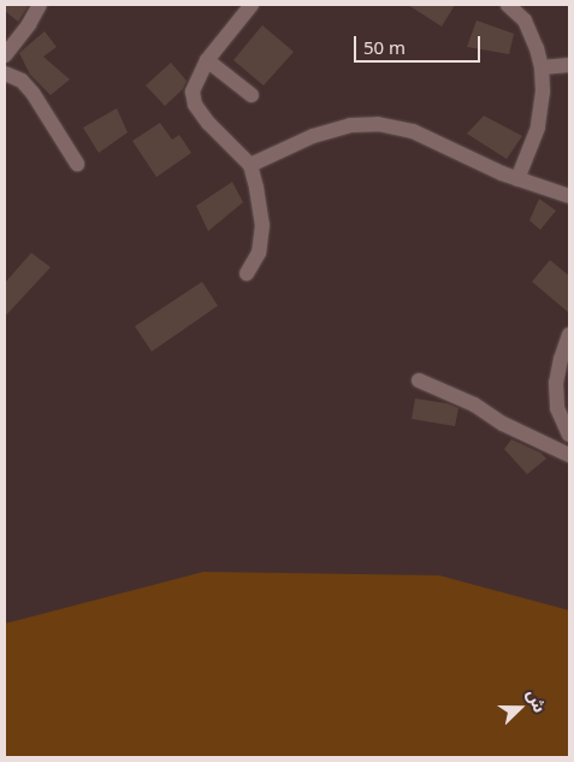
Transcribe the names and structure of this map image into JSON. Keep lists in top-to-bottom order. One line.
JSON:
{"scale_bar":"50 m","north":"right"}
